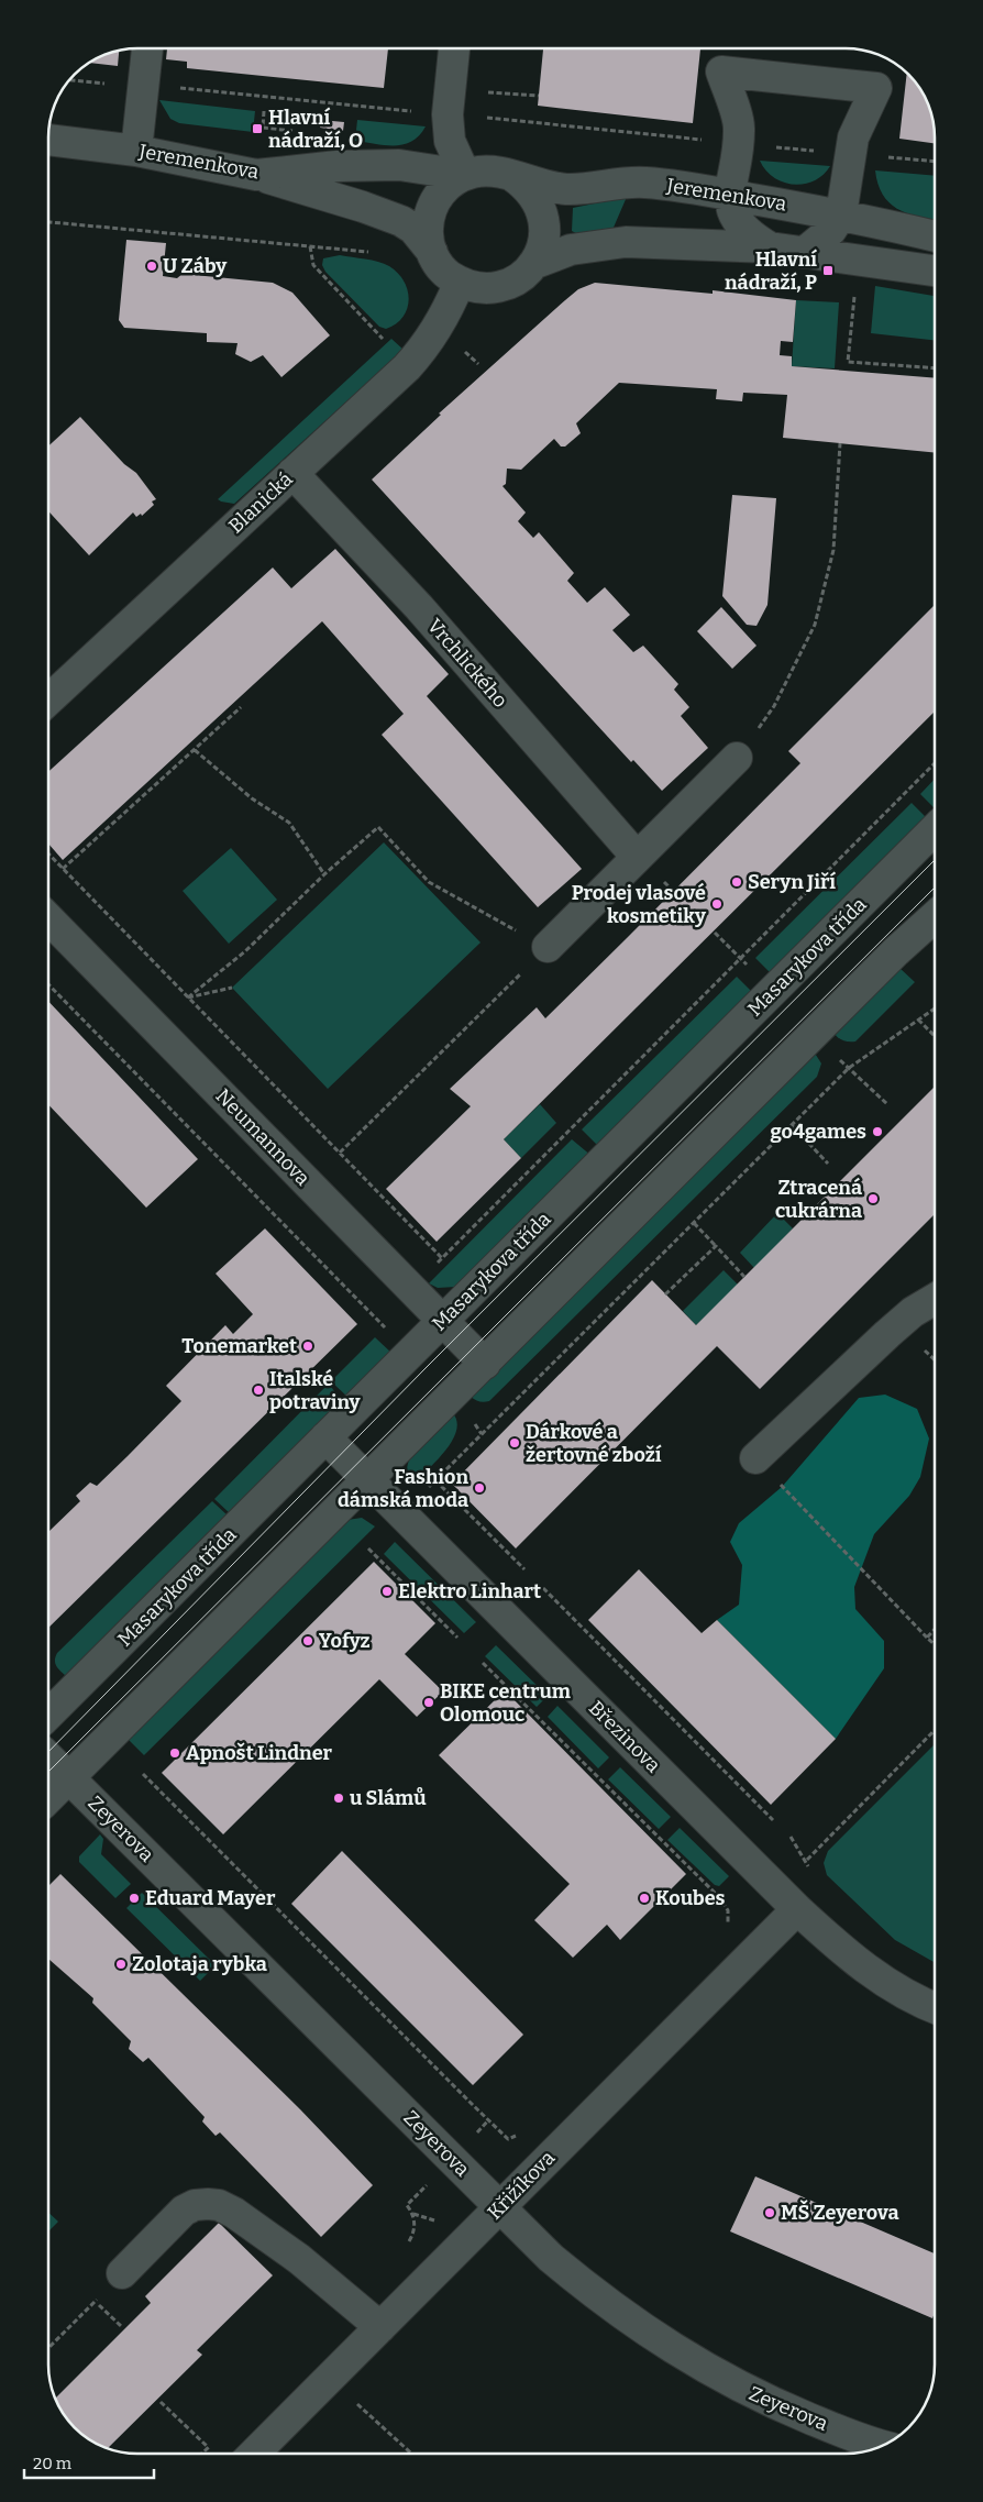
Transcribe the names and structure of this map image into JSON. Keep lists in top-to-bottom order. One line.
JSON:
{"streets":{"street":["Jeremenkova","Blanická","Vrchlického","Masarykova třída","Neumannova","Březinova","Zeyerova","Křižíkova"]},"crossings":[["Jeremenkova","Blanická"],["Blanická","Vrchlického"],["Masarykova třída","Neumannova"],["Masarykova třída","Březinova"],["Březinova","Křižíkova"],["Zeyerova","Křižíkova"]],"places":{"transit":["Hlavní nádraží, O","Hlavní nádraží, P"],"other":["U Záby","Seryn Jiří","Prodej vlasové kosmetiky","go4games","Ztracená cukrárna","Tonemarket","Italské potraviny","Dárkové a žertovné zboží","Fashion dámská moda","Elektro Linhart","Yofyz","BIKE centrum Olomouc","Apnošt Lindner","u Slámů","Eduard Mayer","Koubes","Zolotaja rybka","MŠ Zeyerova"]},"scale_bar":"20 m"}
